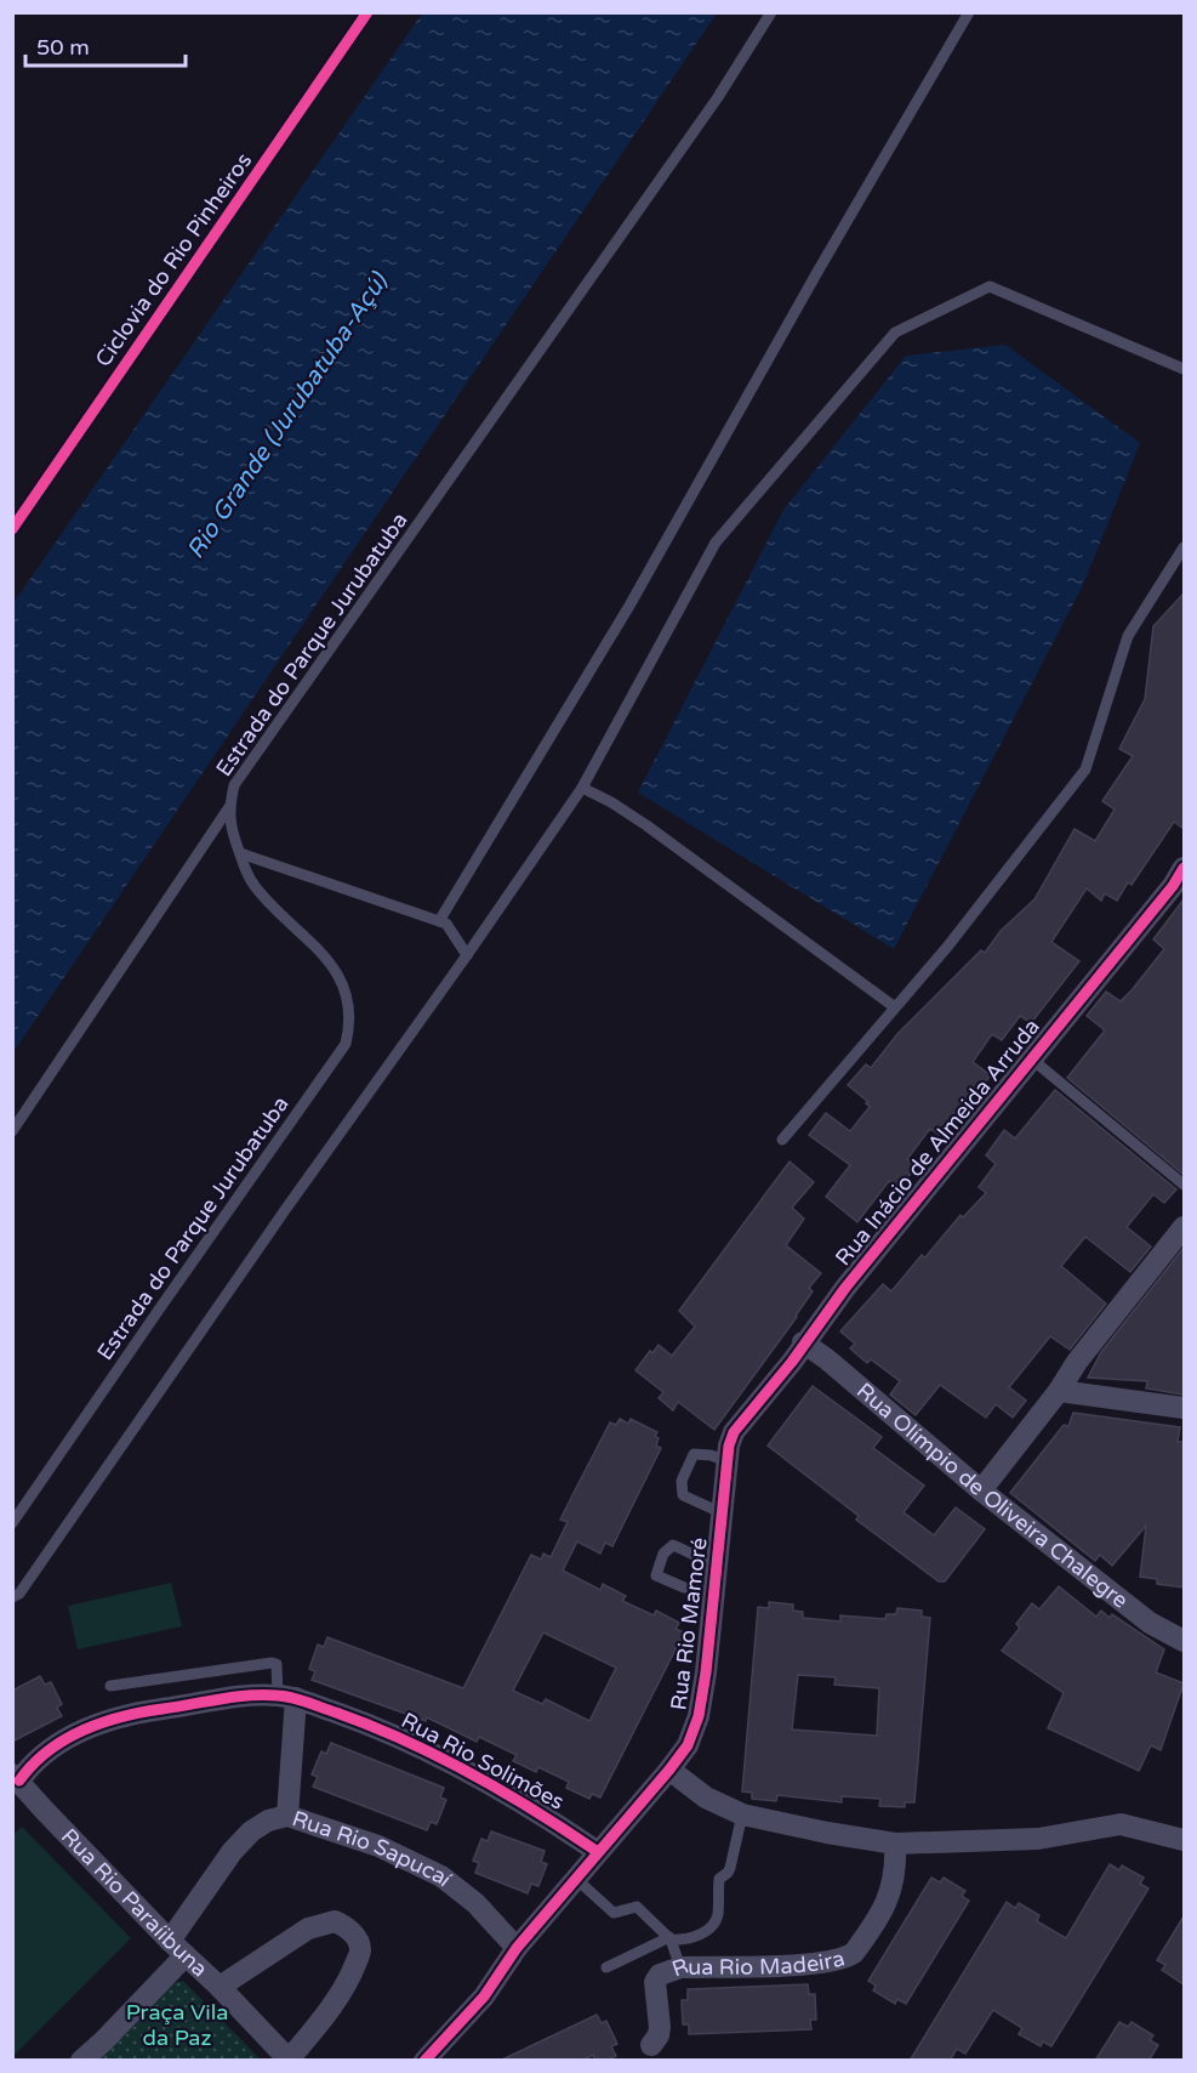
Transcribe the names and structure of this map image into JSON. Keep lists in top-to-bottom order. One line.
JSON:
{"streets":{"street":["Rua Inácio de Almeida Arruda","Rua Olímpio de Oliveira Chalegre","Rua Rio Mamoré","Rua Rio Solimões","Rua Rio Sapucaí","Rua Rio Paraíibuna","Rua Rio Madeira"],"lane":["Estrada do Parque Jurubatuba"],"cycle path":["Ciclovia do Rio Pinheiros"]},"crossings":[["Rua Inácio de Almeida Arruda","Rua Olímpio de Oliveira Chalegre"],["Rua Inácio de Almeida Arruda","Rua Rio Mamoré"],["Rua Rio Mamoré","Rua Rio Solimões"],["Rua Rio Mamoré","Rua Rio Sapucaí"],["Rua Rio Solimões","Rua Rio Paraíibuna"],["Rua Rio Sapucaí","Rua Rio Paraíibuna"]],"water":["Rio Grande (Jurubatuba-Açú)"],"parks":["Praça Vila da Paz"],"scale_bar":"50 m"}
